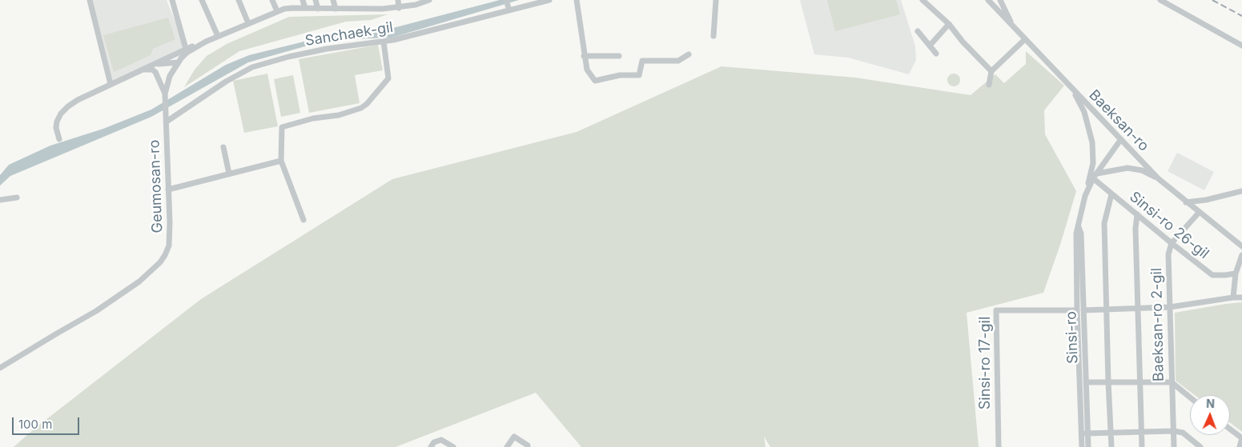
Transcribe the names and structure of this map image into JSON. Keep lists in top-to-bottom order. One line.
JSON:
{"streets":{"street":["Sanchaek-gil","Baeksan-ro","Geumosan-ro","Sinsi-ro 26-gil","Baeksan-ro 2-gil","Sinsi-ro","Sinsi-ro 17-gil"]},"crossings":[["Sanchaek-gil","Geumosan-ro"],["Baeksan-ro","Sinsi-ro"],["Sinsi-ro 26-gil","Baeksan-ro 2-gil"],["Sinsi-ro 26-gil","Sinsi-ro"],["Sinsi-ro","Sinsi-ro 17-gil"]],"scale_bar":"100 m","north":"top"}
